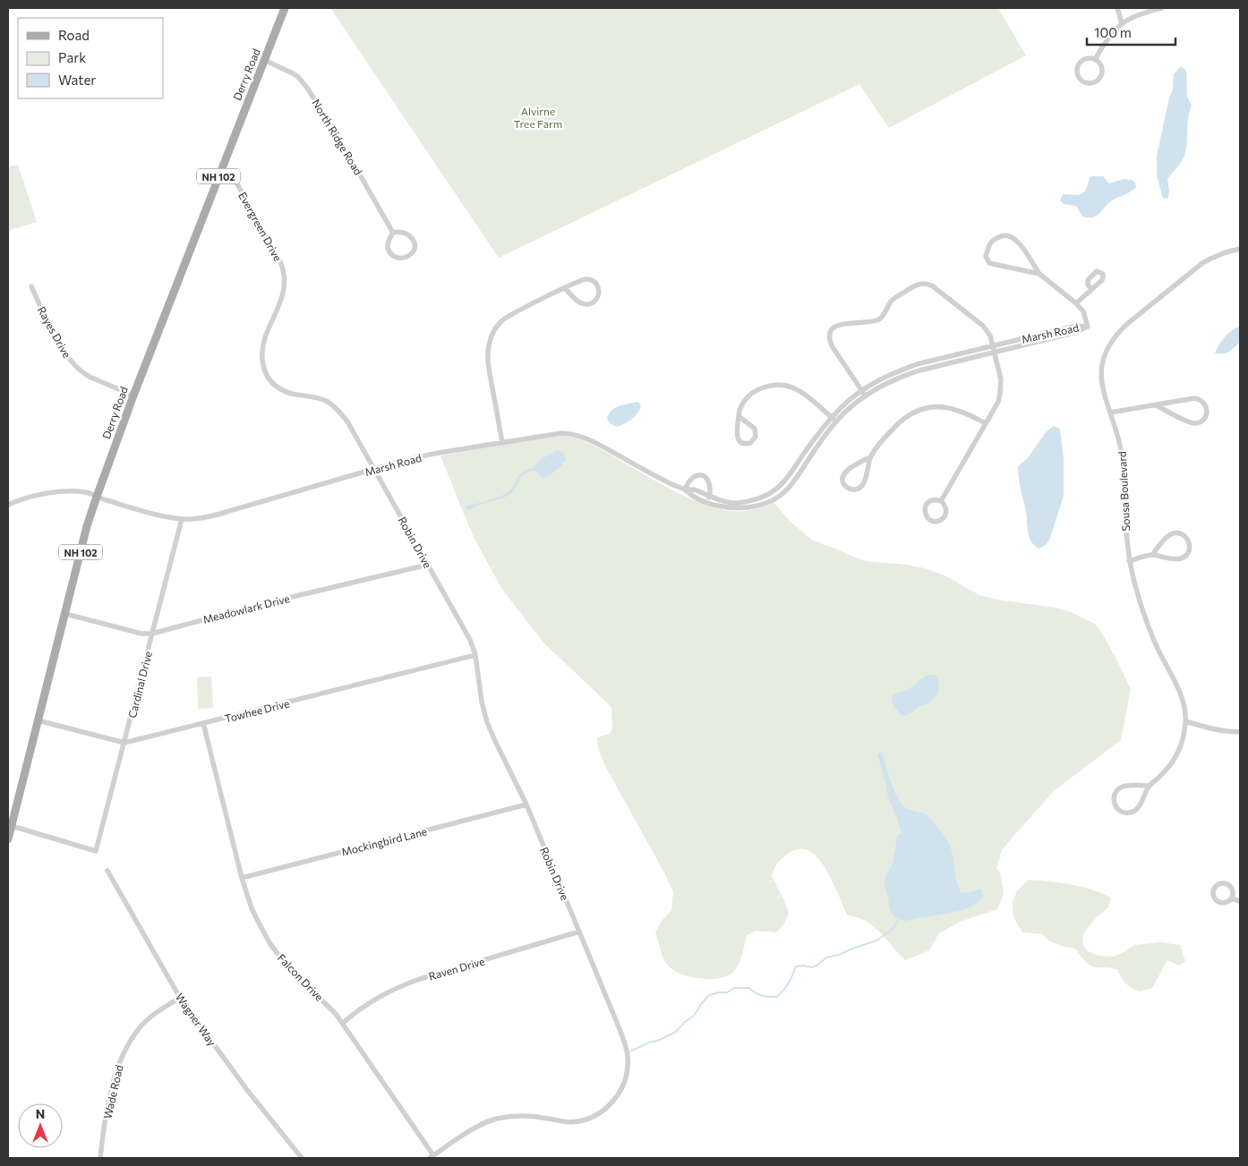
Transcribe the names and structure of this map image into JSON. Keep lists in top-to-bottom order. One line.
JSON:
{"streets":{"main road":["Derry Road","NH 102"],"street":["North Ridge Road","Evergreen Drive","Rayes Drive","Marsh Road","Sousa Boulevard","Robin Drive","Meadowlark Drive","Cardinal Drive","Towhee Drive","Mockingbird Lane","Raven Drive","Falcon Drive","Wagner Way","Wade Road"]},"crossings":[["Derry Road","North Ridge Road"],["Derry Road","Evergreen Drive"],["Derry Road","Rayes Drive"],["Derry Road","Marsh Road"],["Derry Road","Meadowlark Drive"],["Derry Road","Cardinal Drive"],["Derry Road","Towhee Drive"],["Evergreen Drive","Marsh Road"],["Evergreen Drive","Robin Drive"],["Marsh Road","Robin Drive"],["Marsh Road","Cardinal Drive"],["Robin Drive","Meadowlark Drive"],["Robin Drive","Towhee Drive"],["Robin Drive","Mockingbird Lane"],["Robin Drive","Raven Drive"],["Robin Drive","Falcon Drive"],["Meadowlark Drive","Cardinal Drive"],["Cardinal Drive","Towhee Drive"],["Towhee Drive","Falcon Drive"],["Mockingbird Lane","Falcon Drive"],["Raven Drive","Falcon Drive"],["Wagner Way","Wade Road"]],"parks":["Alvirne Tree Farm"],"legend":["Road","Park","Water"],"scale_bar":"100 m","north":"top"}
